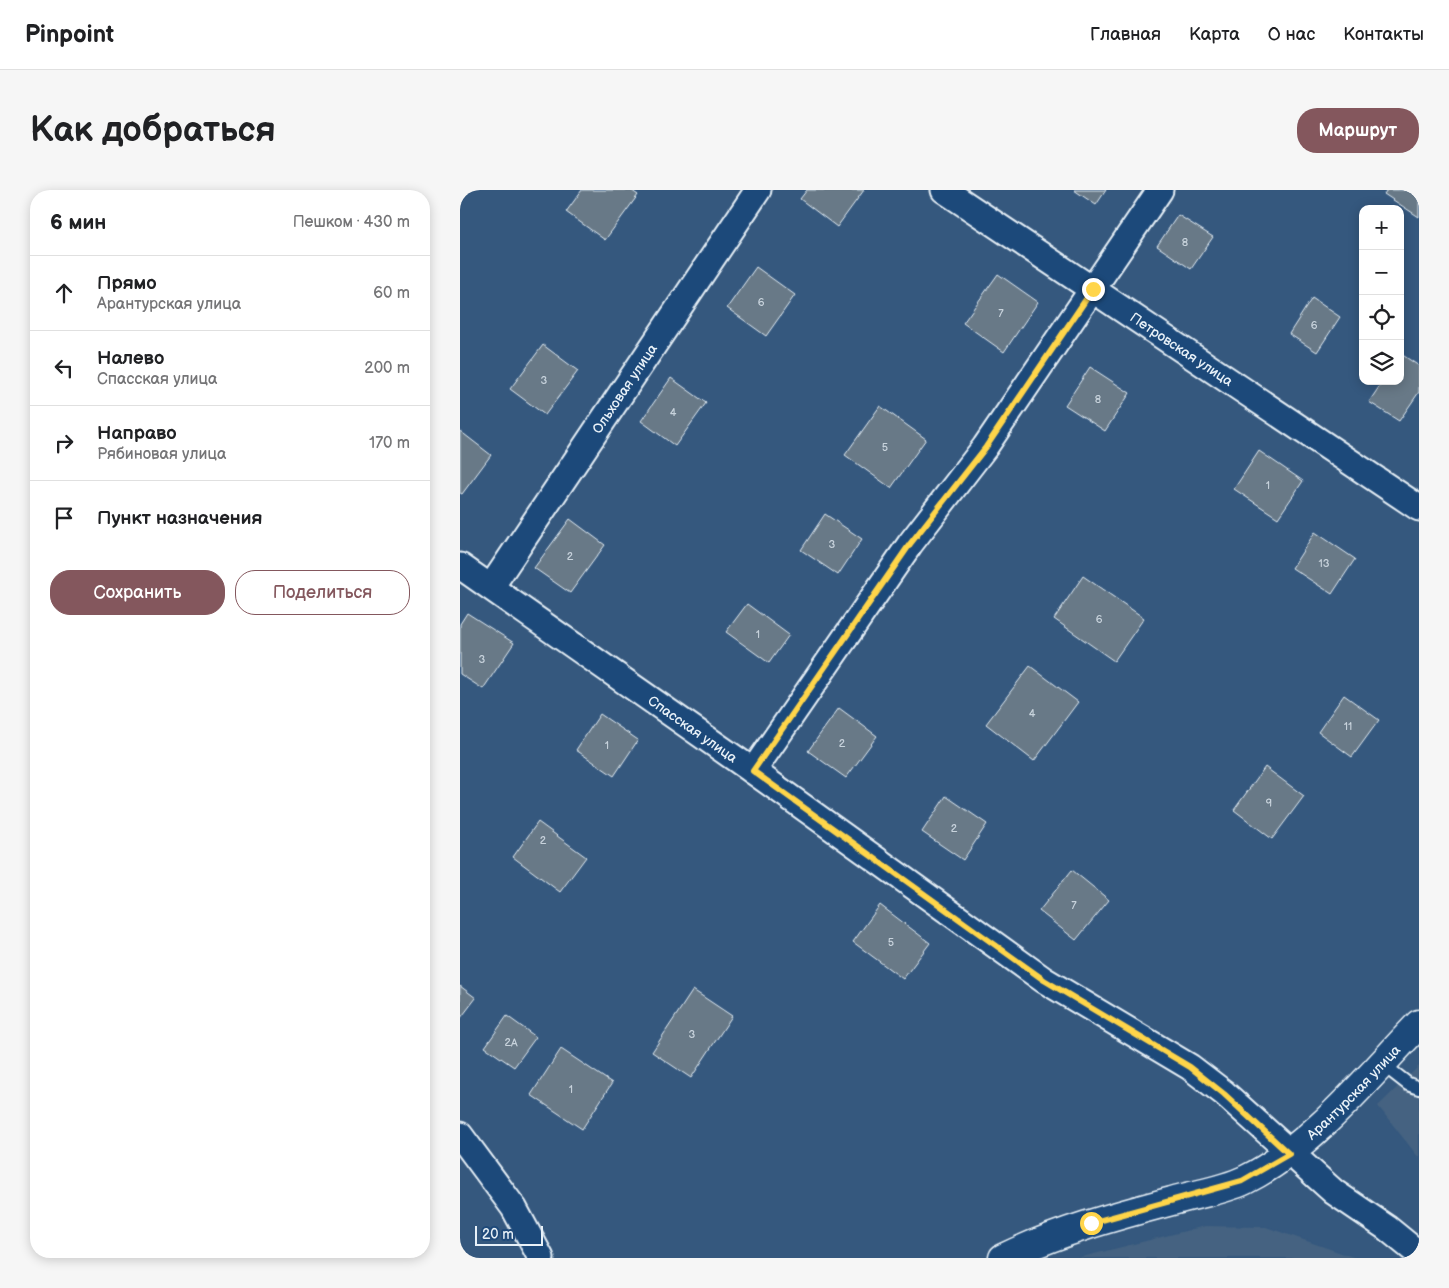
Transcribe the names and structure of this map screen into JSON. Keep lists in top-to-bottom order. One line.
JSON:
{"streets":{"street":["Петровская улица","Ольховая улица","Спасская улица","Арантурская улица"]},"crossings":[["Ольховая улица","Спасская улица"],["Спасская улица","Арантурская улица"]],"house_numbers":["8","6","7","6","3","8","4","5","1","3","2","13","6","1","3","4","11","2","1","9","2","2","7","5","3","2А","1"],"scale_bar":"20 m","page":{"header":"Pinpoint","nav":["Главная","Карта","О нас","Контакты"],"buttons":["Маршрут",["Сохранить","Поделиться"]],"title":"Как добраться","heading":["6 мин","Пешком · 430 m"],"map_buttons":["+","−"],"list":[["Прямо","Арантурская улица","60 m"],["Налево","Спасская улица","200 m"],["Направо","Рябиновая улица","170 m"],"Пункт назначения"],"scale":"20 m"}}
